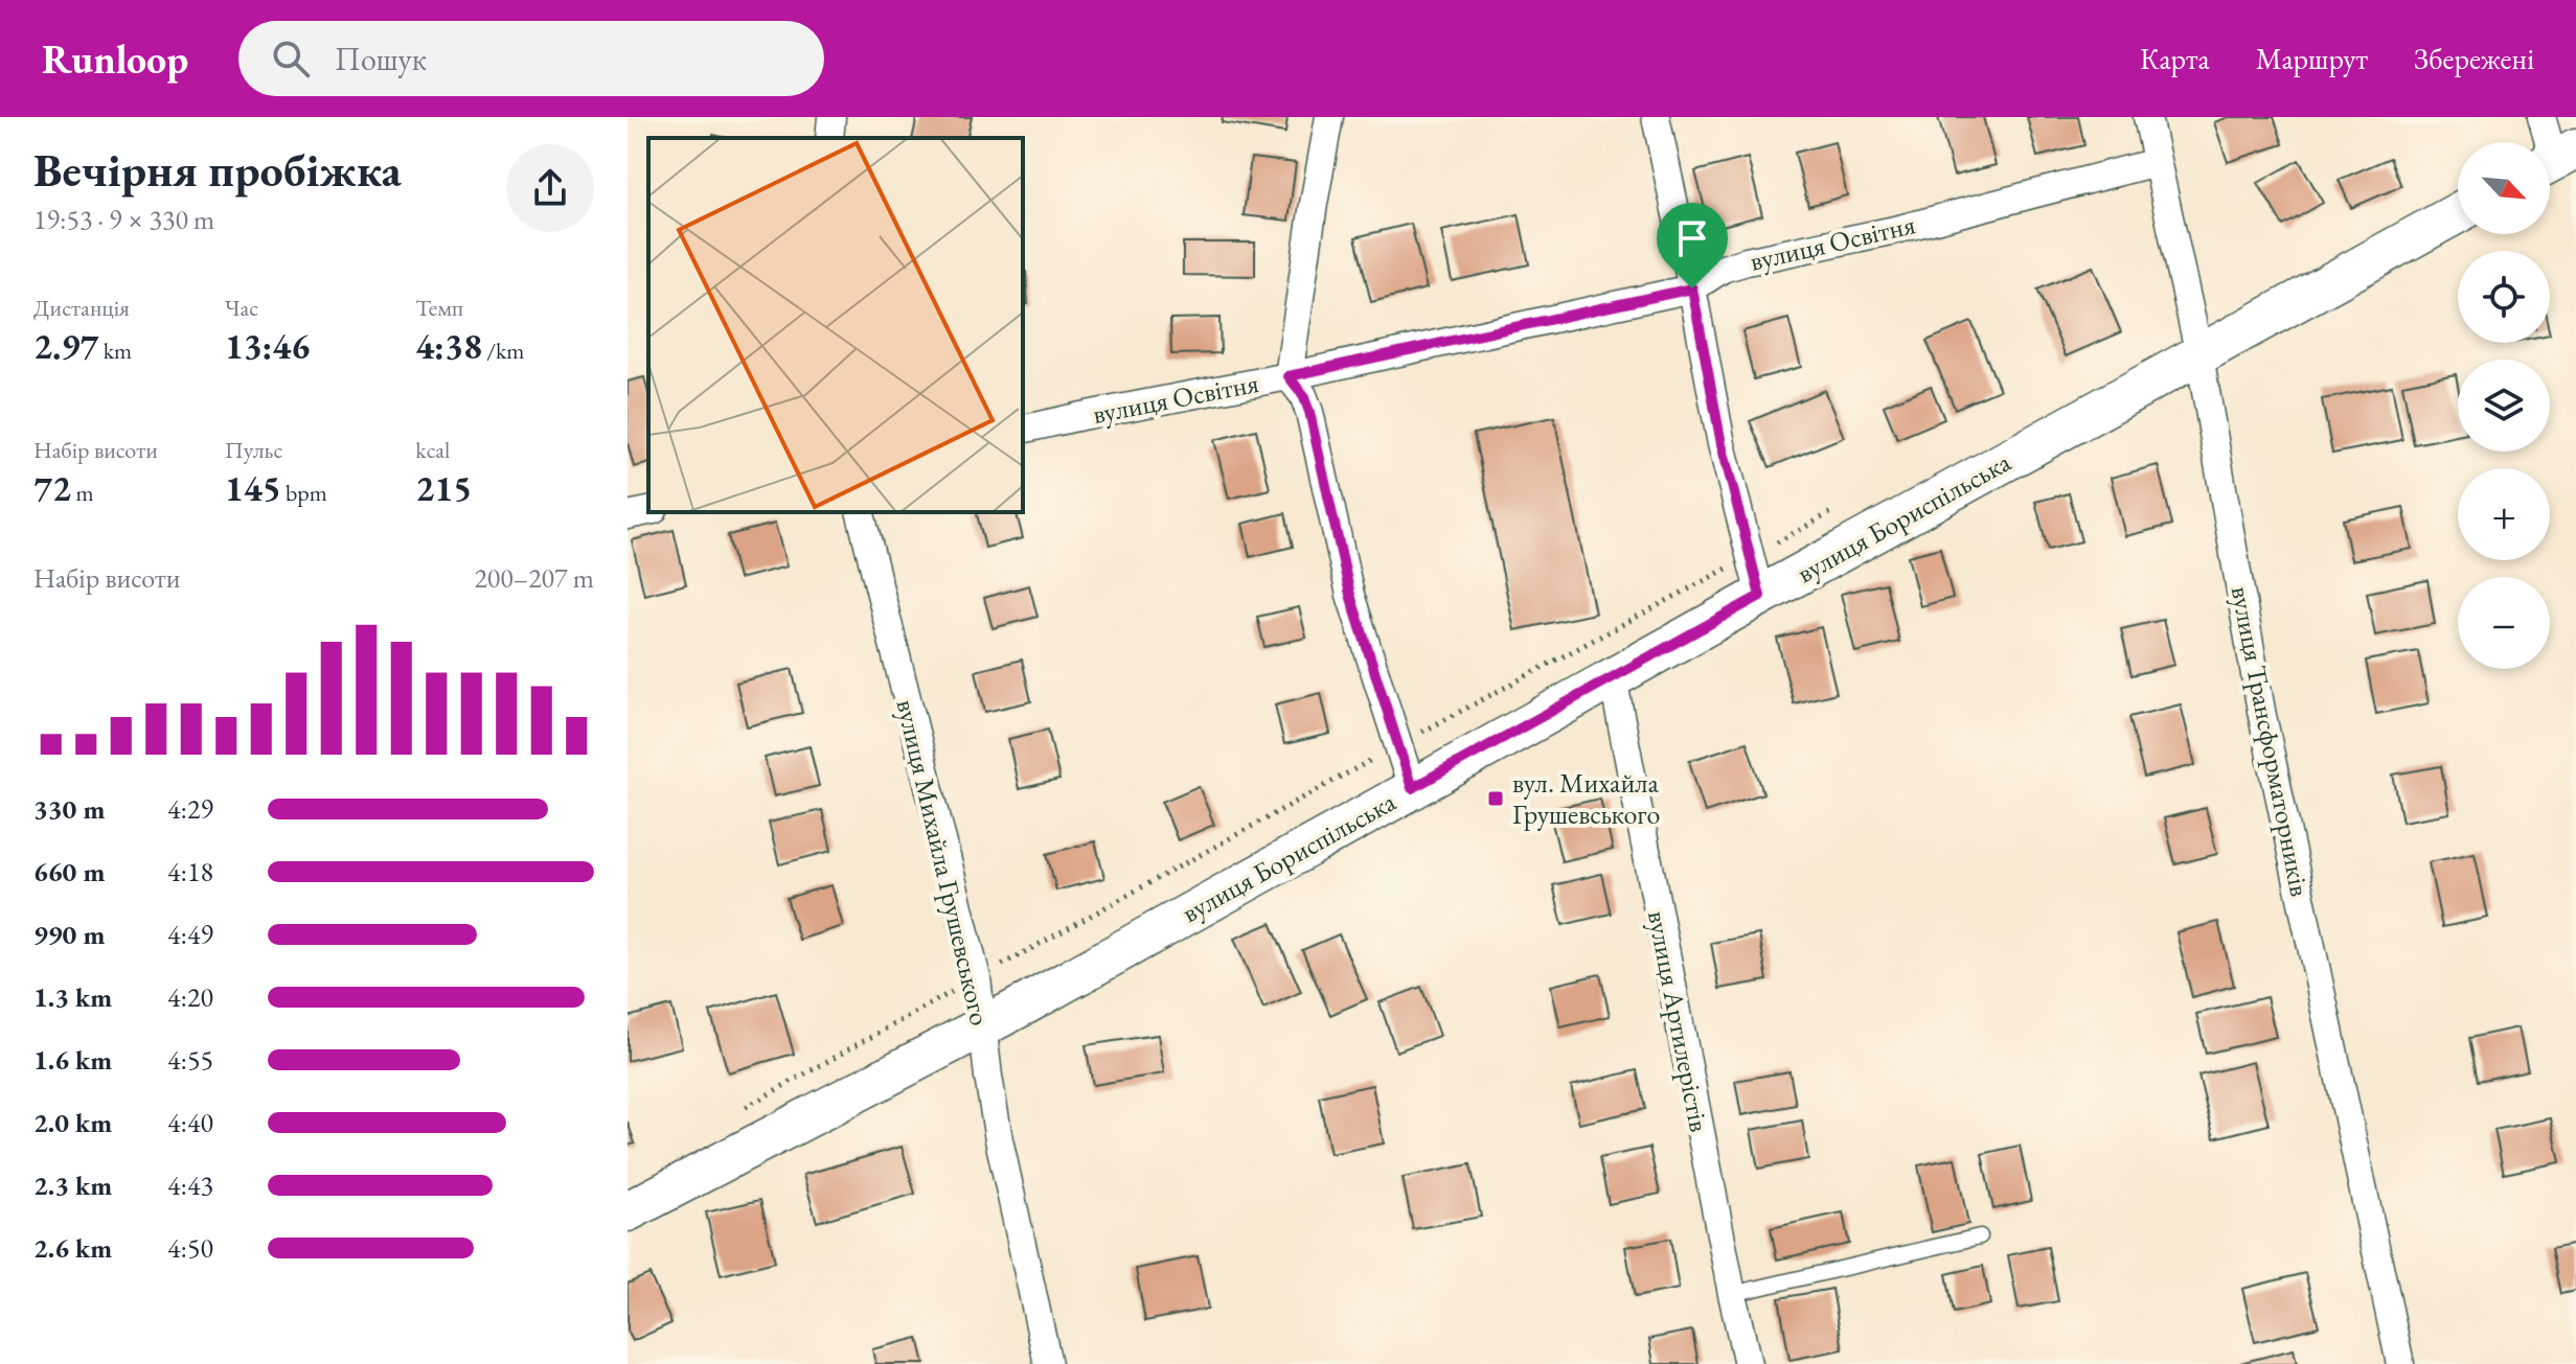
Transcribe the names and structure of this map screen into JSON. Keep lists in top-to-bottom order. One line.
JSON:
{"streets":{"main road":["вулиця Бориспільська"],"street":["вулиця Освітня","вулиця Трансформаторників","вулиця Михайла Грушевського","вулиця Артилерістів"]},"crossings":[["вулиця Освітня","вулиця Трансформаторників"],["вулиця Бориспільська","вулиця Трансформаторників"],["вулиця Бориспільська","вулиця Михайла Грушевського"],["вулиця Бориспільська","вулиця Артилерістів"]],"places":{"transit":["вул. Михайла Грушевського"]},"north":"bottom right","page":{"header":"Runloop","search":"Пошук","nav":["Карта","Маршрут","Збережені"],"heading":["Вечірня пробіжка","19:53 · 9 × 330 m"],"map_buttons":["+","−"],"stats":[["Дистанція","2.97 km"],["Час","13:46"],["Темп","4:38 /km"],["Набір висоти","72 m"],["Пульс","145 bpm"],["kcal","215"]],"chart":["Набір висоти","200–207 m"],"list":[{"name":"330 m","note":"4:29"},{"name":"660 m","note":"4:18"},{"name":"990 m","note":"4:49"},{"name":"1.3 km","note":"4:20"},{"name":"1.6 km","note":"4:55"},{"name":"2.0 km","note":"4:40"},{"name":"2.3 km","note":"4:43"},{"name":"2.6 km","note":"4:50"}]}}
